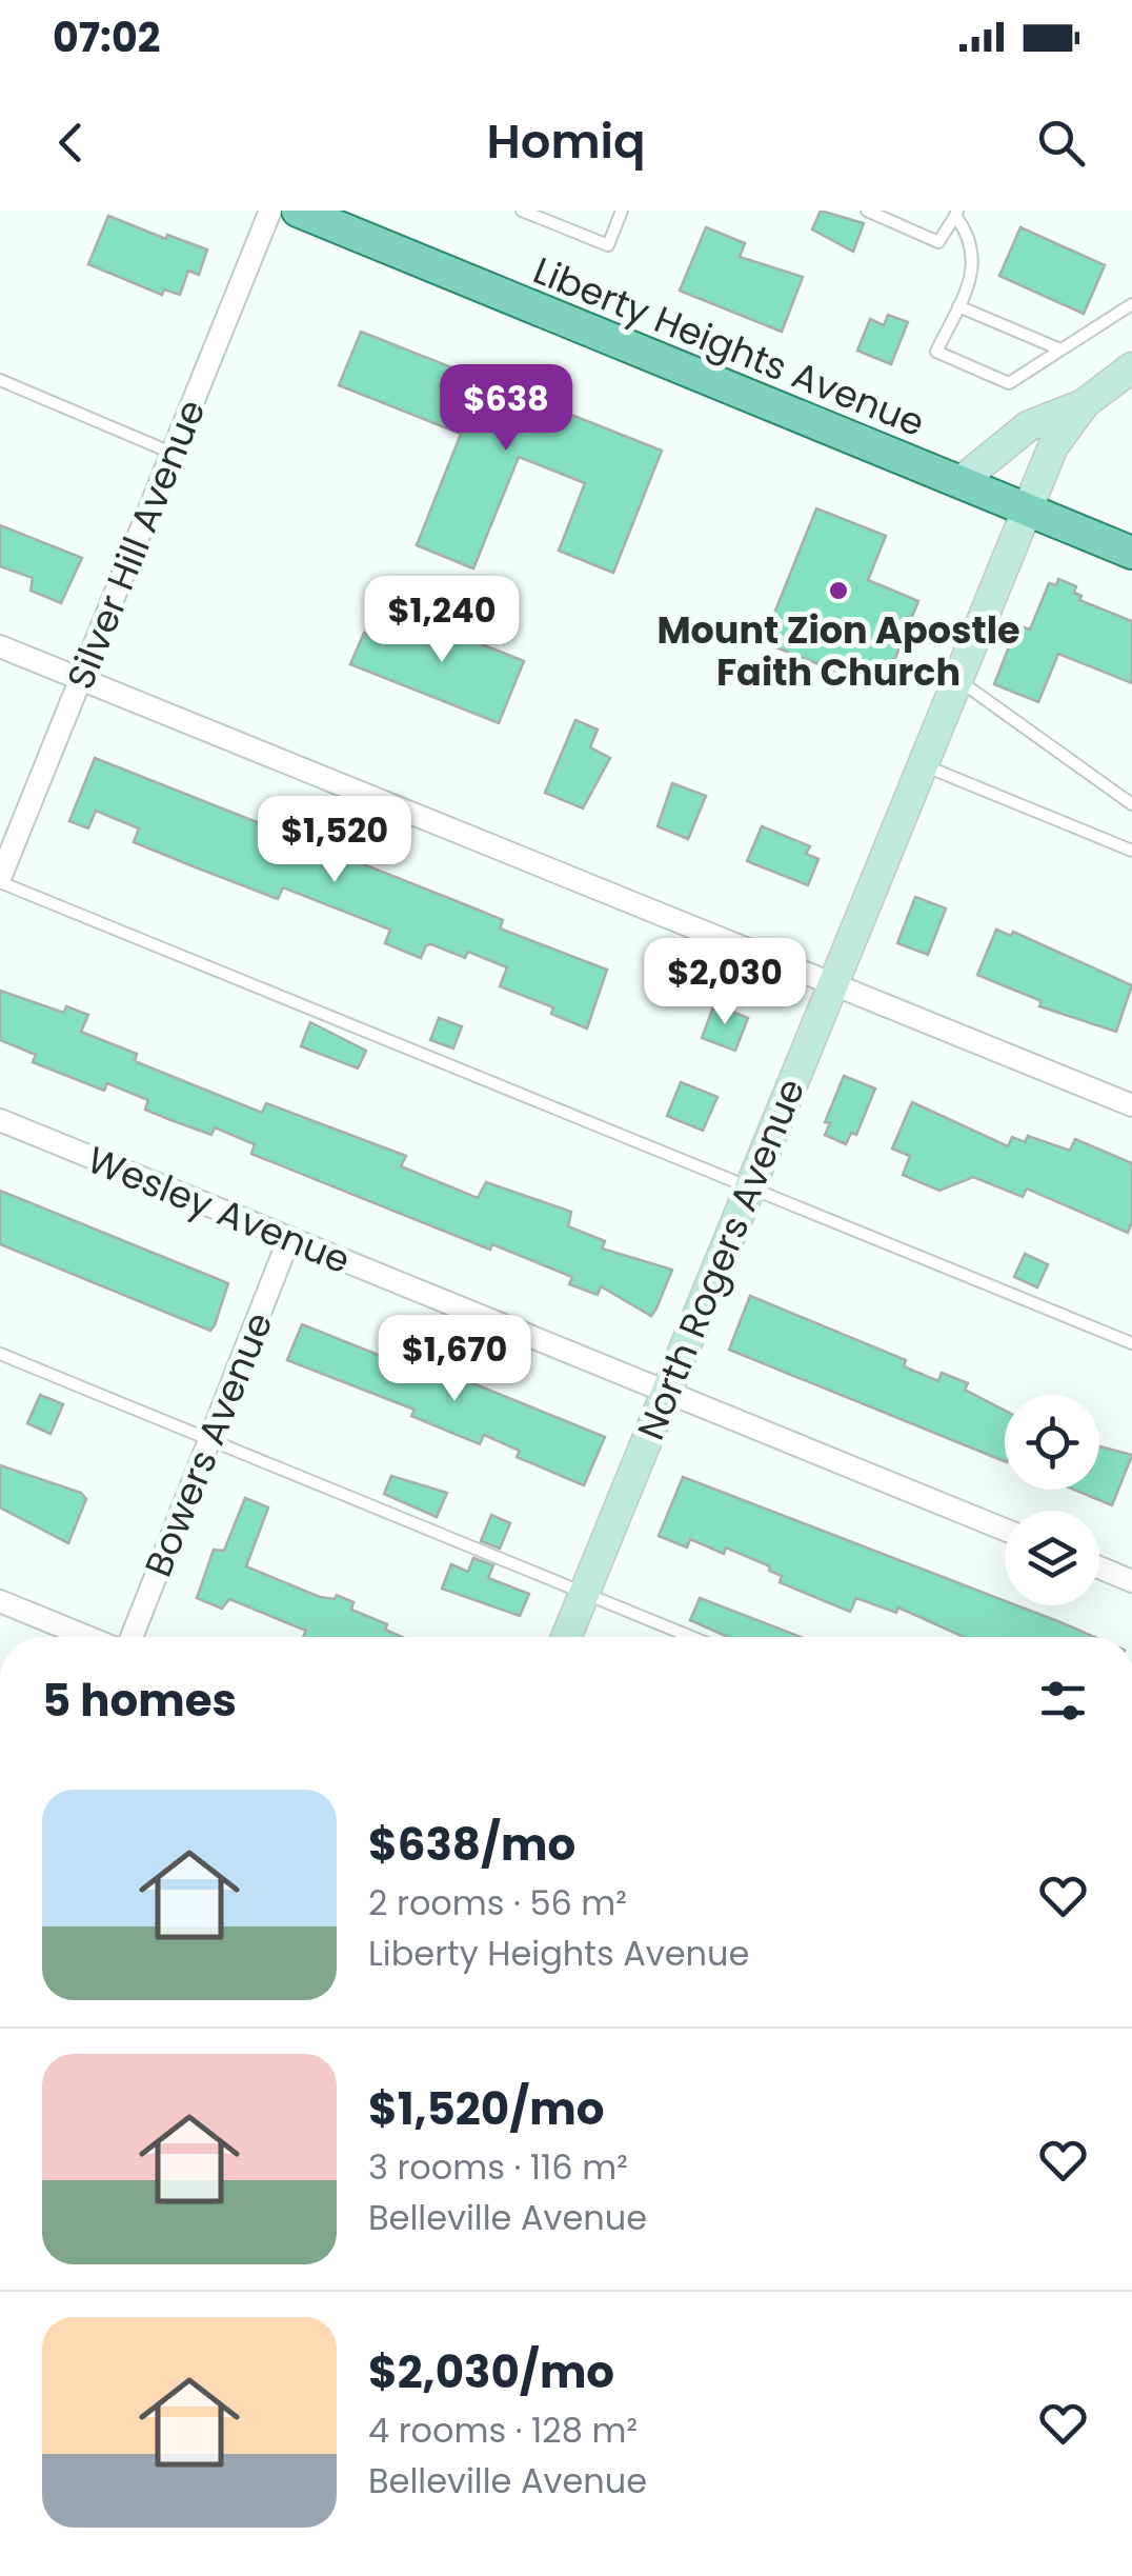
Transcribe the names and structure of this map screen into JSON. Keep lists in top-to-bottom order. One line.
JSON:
{"streets":{"main road":["Liberty Heights Avenue"],"street":["Silver Hill Avenue","Wesley Avenue","North Rogers Avenue","Bowers Avenue"]},"crossings":[["Liberty Heights Avenue","North Rogers Avenue"],["Wesley Avenue","North Rogers Avenue"],["Wesley Avenue","Bowers Avenue"]],"places":["Mount Zion Apostle Faith Church"],"page":{"status":"07:02","header":"Homiq","price":["$638","$1,240","$1,520","$2,030","$1,670"],"heading":"5 homes","list":[{"name":"$638/mo","note":"2 rooms · 56 m² · Liberty Heights Avenue"},{"name":"$1,520/mo","note":"3 rooms · 116 m² · Belleville Avenue"},{"name":"$2,030/mo","note":"4 rooms · 128 m² · Belleville Avenue"}]}}
